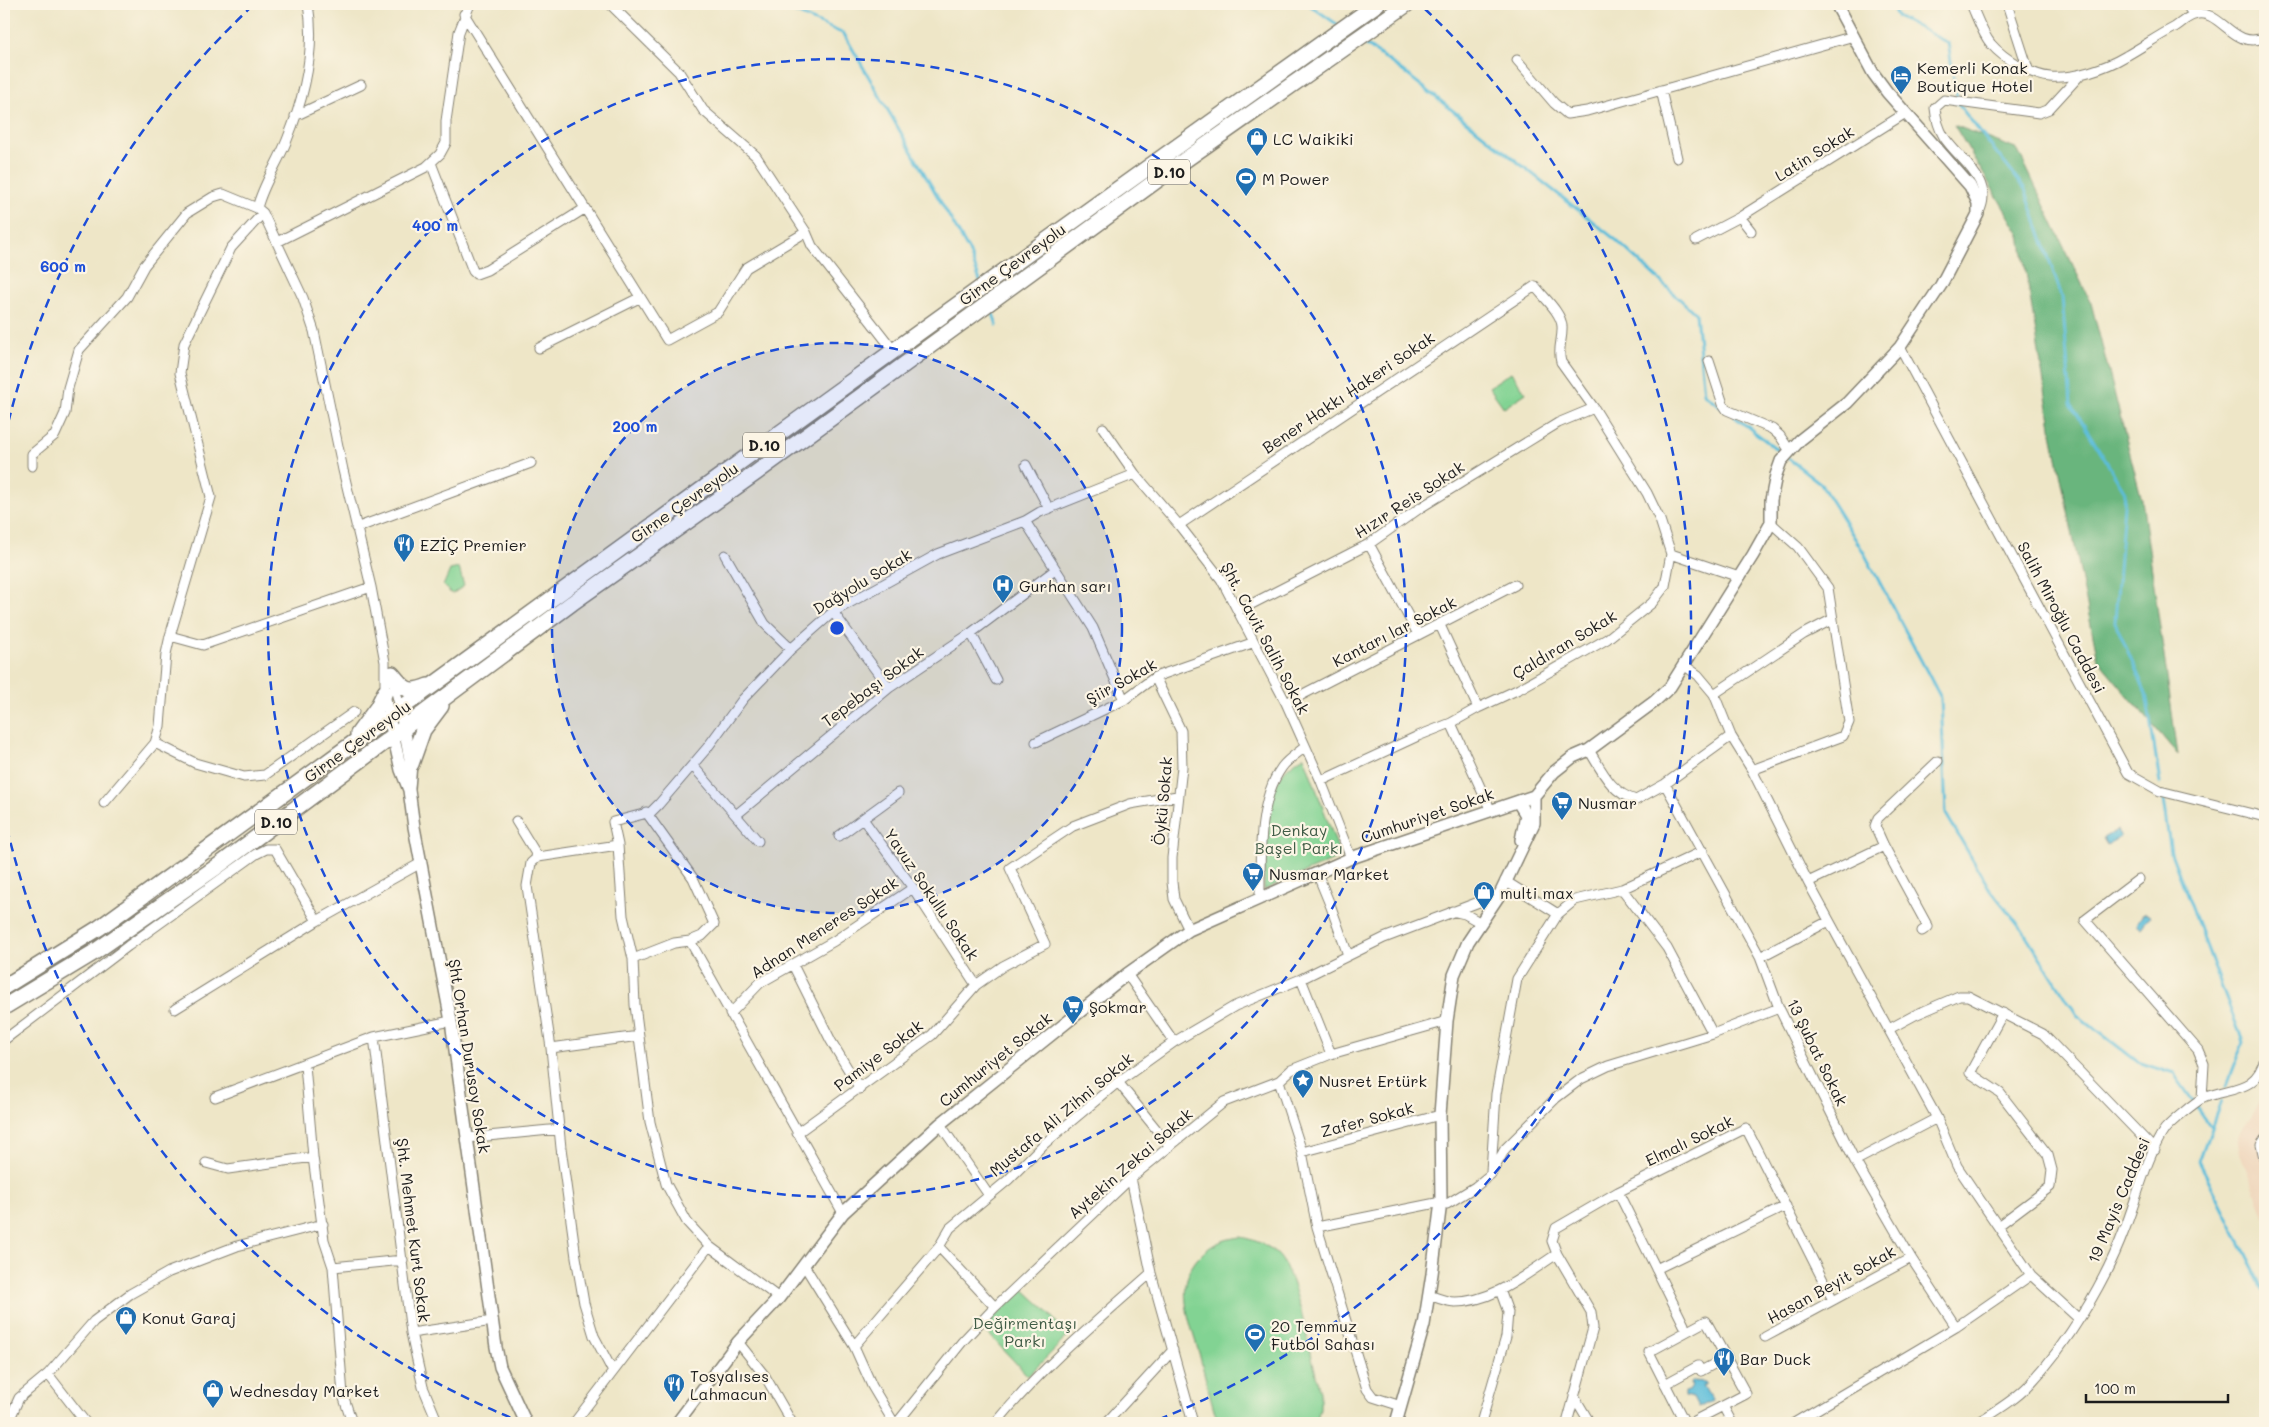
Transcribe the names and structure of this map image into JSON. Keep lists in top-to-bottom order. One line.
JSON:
{"streets":{"highway":["D.10","Girne Çevreyolu"],"street":["Latin Sokak","Bener Hakkı Hakeri Sokak","Hızır Reis Sokak","Dağyolu Sokak","Salih Miroğlu Caddesi","Kantarı lar Sokak","Şht. Cavit Salih Sokak","Çaldıran Sokak","Şiir Sokak","Tepebaşı Sokak","Öykü Sokak","Cumhuriyet Sokak","Yavuz Sokullu Sokak","Adnan Meneres Sokak","13 Şubat Sokak","Pamiye Sokak","Şht Orhan Durusoy Sokak","Mustafa Ali Zihni Sokak","Zafer Sokak","Elmalı Sokak","Aytekin Zekai Sokak","19 Mayis Caddesi","Şht. Mehmet Kurt Sokak","Hasan Beyit Sokak"]},"crossings":[["Girne Çevreyolu","Şht Orhan Durusoy Sokak"],["Bener Hakkı Hakeri Sokak","Şht. Cavit Salih Sokak"],["Bener Hakkı Hakeri Sokak","Çaldıran Sokak"],["Hızır Reis Sokak","Şht. Cavit Salih Sokak"],["Hızır Reis Sokak","Çaldıran Sokak"],["Dağyolu Sokak","Şht. Cavit Salih Sokak"],["Kantarı lar Sokak","Şht. Cavit Salih Sokak"],["Şht. Cavit Salih Sokak","Çaldıran Sokak"],["Şht. Cavit Salih Sokak","Şiir Sokak"],["Şht. Cavit Salih Sokak","Cumhuriyet Sokak"],["Şiir Sokak","Öykü Sokak"],["Öykü Sokak","Cumhuriyet Sokak"],["Öykü Sokak","Pamiye Sokak"],["Yavuz Sokullu Sokak","Adnan Meneres Sokak"],["Yavuz Sokullu Sokak","Pamiye Sokak"],["13 Şubat Sokak","Hasan Beyit Sokak"],["Elmalı Sokak","Hasan Beyit Sokak"]],"parks":["Denkay Başel Parkı","Değirmentaşı Parkı"],"places":{"hotel":["Kemerli Konak Boutique Hotel"],"shop":["LC Waikiki","multi max","Konut Garaj","Wednesday Market"],"sports":["M Power","20 Temmuz Futbol Sahası"],"restaurant":["EZİÇ Premier","Bar Duck","Tosyalıses Lahmacun"],"hospital":["Gurhan sarı"],"supermarket":["Nusmar","Nusmar Market","Şokmar"],"place":["Nusret Ertürk"]},"scale_bar":"100 m","rings":["400 m","600 m","200 m"]}
